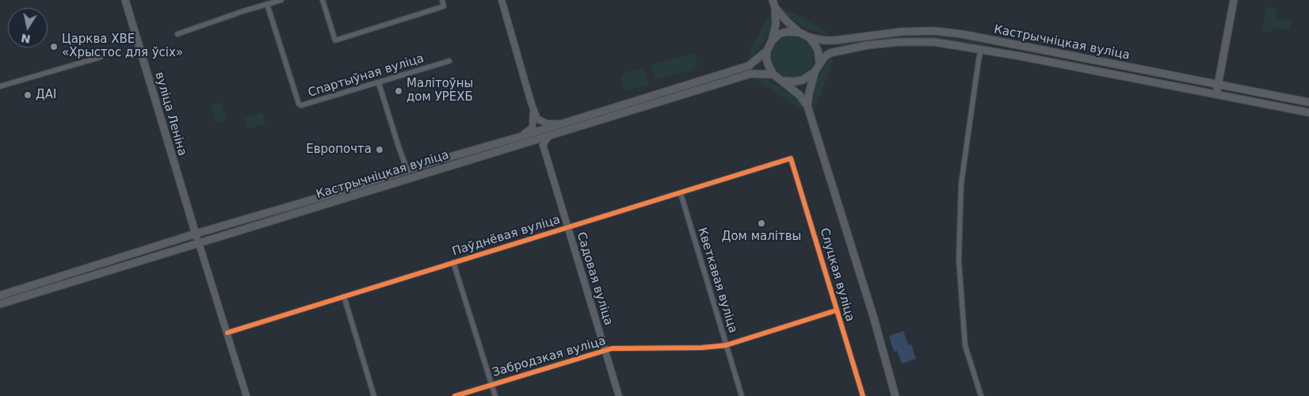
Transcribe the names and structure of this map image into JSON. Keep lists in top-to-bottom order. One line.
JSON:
{"streets":{"main road":["Кастрычніцкая вуліца","вуліца Леніна"],"street":["Спартыўная вуліца","Паўднёвая вуліца","Слуцкая вуліца","Садовая вуліца","Кветкавая вуліца","Забродзкая вуліца"]},"crossings":[["Кастрычніцкая вуліца","вуліца Леніна"],["Паўднёвая вуліца","Слуцкая вуліца"],["Паўднёвая вуліца","Садовая вуліца"],["Паўднёвая вуліца","Кветкавая вуліца"],["Слуцкая вуліца","Забродзкая вуліца"],["Садовая вуліца","Забродзкая вуліца"],["Кветкавая вуліца","Забродзкая вуліца"]],"places":["Царква ХВЕ «Хрыстос для ўсіх»","Малітоўны дом УРЕХБ","ДАІ","Европочта","Дом малітвы"],"north":"bottom"}
